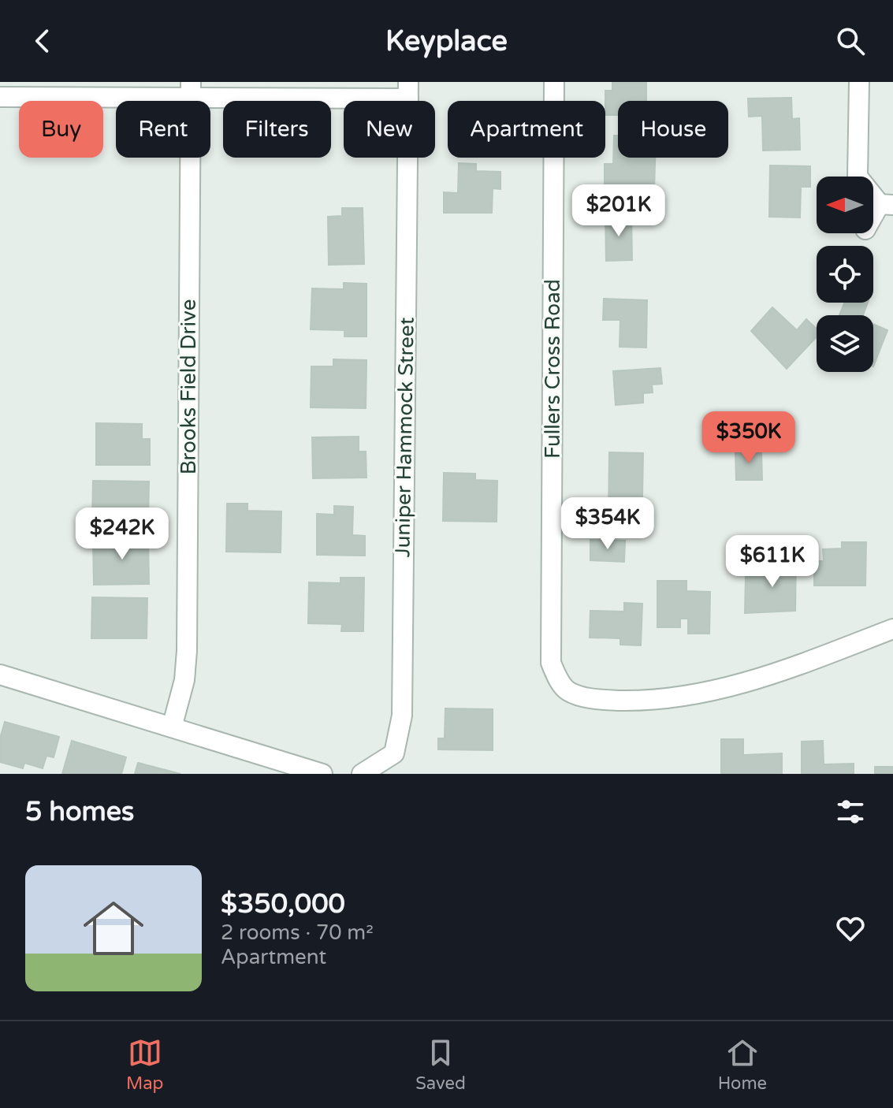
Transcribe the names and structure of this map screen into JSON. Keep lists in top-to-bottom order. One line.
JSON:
{"streets":{"street":["Fullers Cross Road","Brooks Field Drive","Juniper Hammock Street"]},"north":"left","page":{"header":"Keyplace","chip":["Buy","Rent","Filters","New","Apartment","House"],"price":["$201K","$350K","$354K","$242K","$611K"],"heading":"5 homes","list":[{"name":"$350,000","note":"2 rooms · 70 m² · Apartment"}],"tabs":["Map","Saved","Home"]}}
